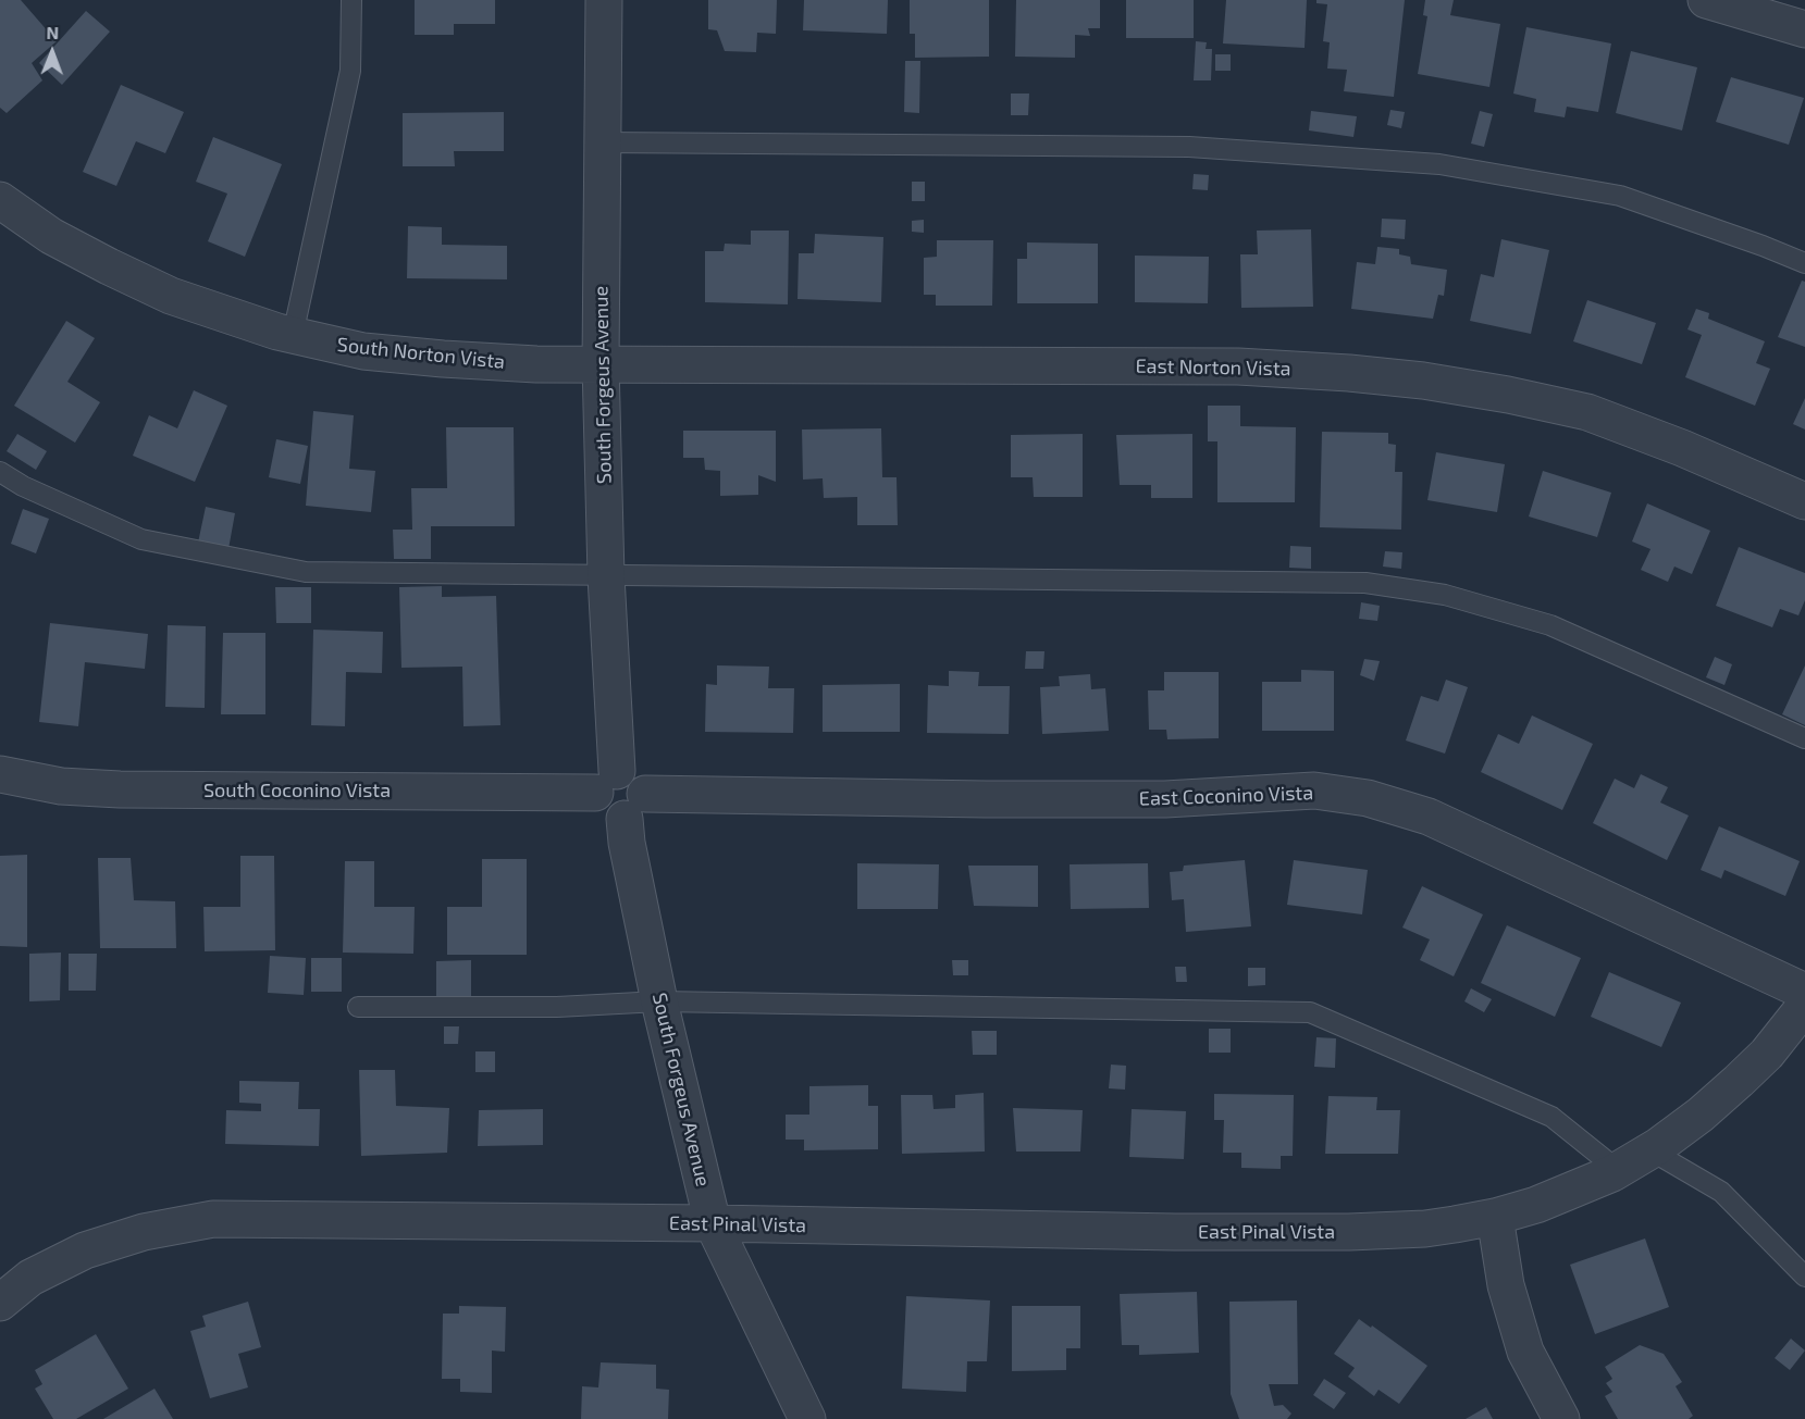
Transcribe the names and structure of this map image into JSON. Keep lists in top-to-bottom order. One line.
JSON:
{"streets":{"street":["South Norton Vista","East Norton Vista","South Forgeus Avenue","South Coconino Vista","East Coconino Vista","East Pinal Vista"]},"crossings":[["South Norton Vista","East Norton Vista"],["South Norton Vista","South Forgeus Avenue"],["East Norton Vista","South Forgeus Avenue"],["South Forgeus Avenue","South Coconino Vista"],["South Forgeus Avenue","East Coconino Vista"],["South Forgeus Avenue","East Pinal Vista"]],"north":"top"}
